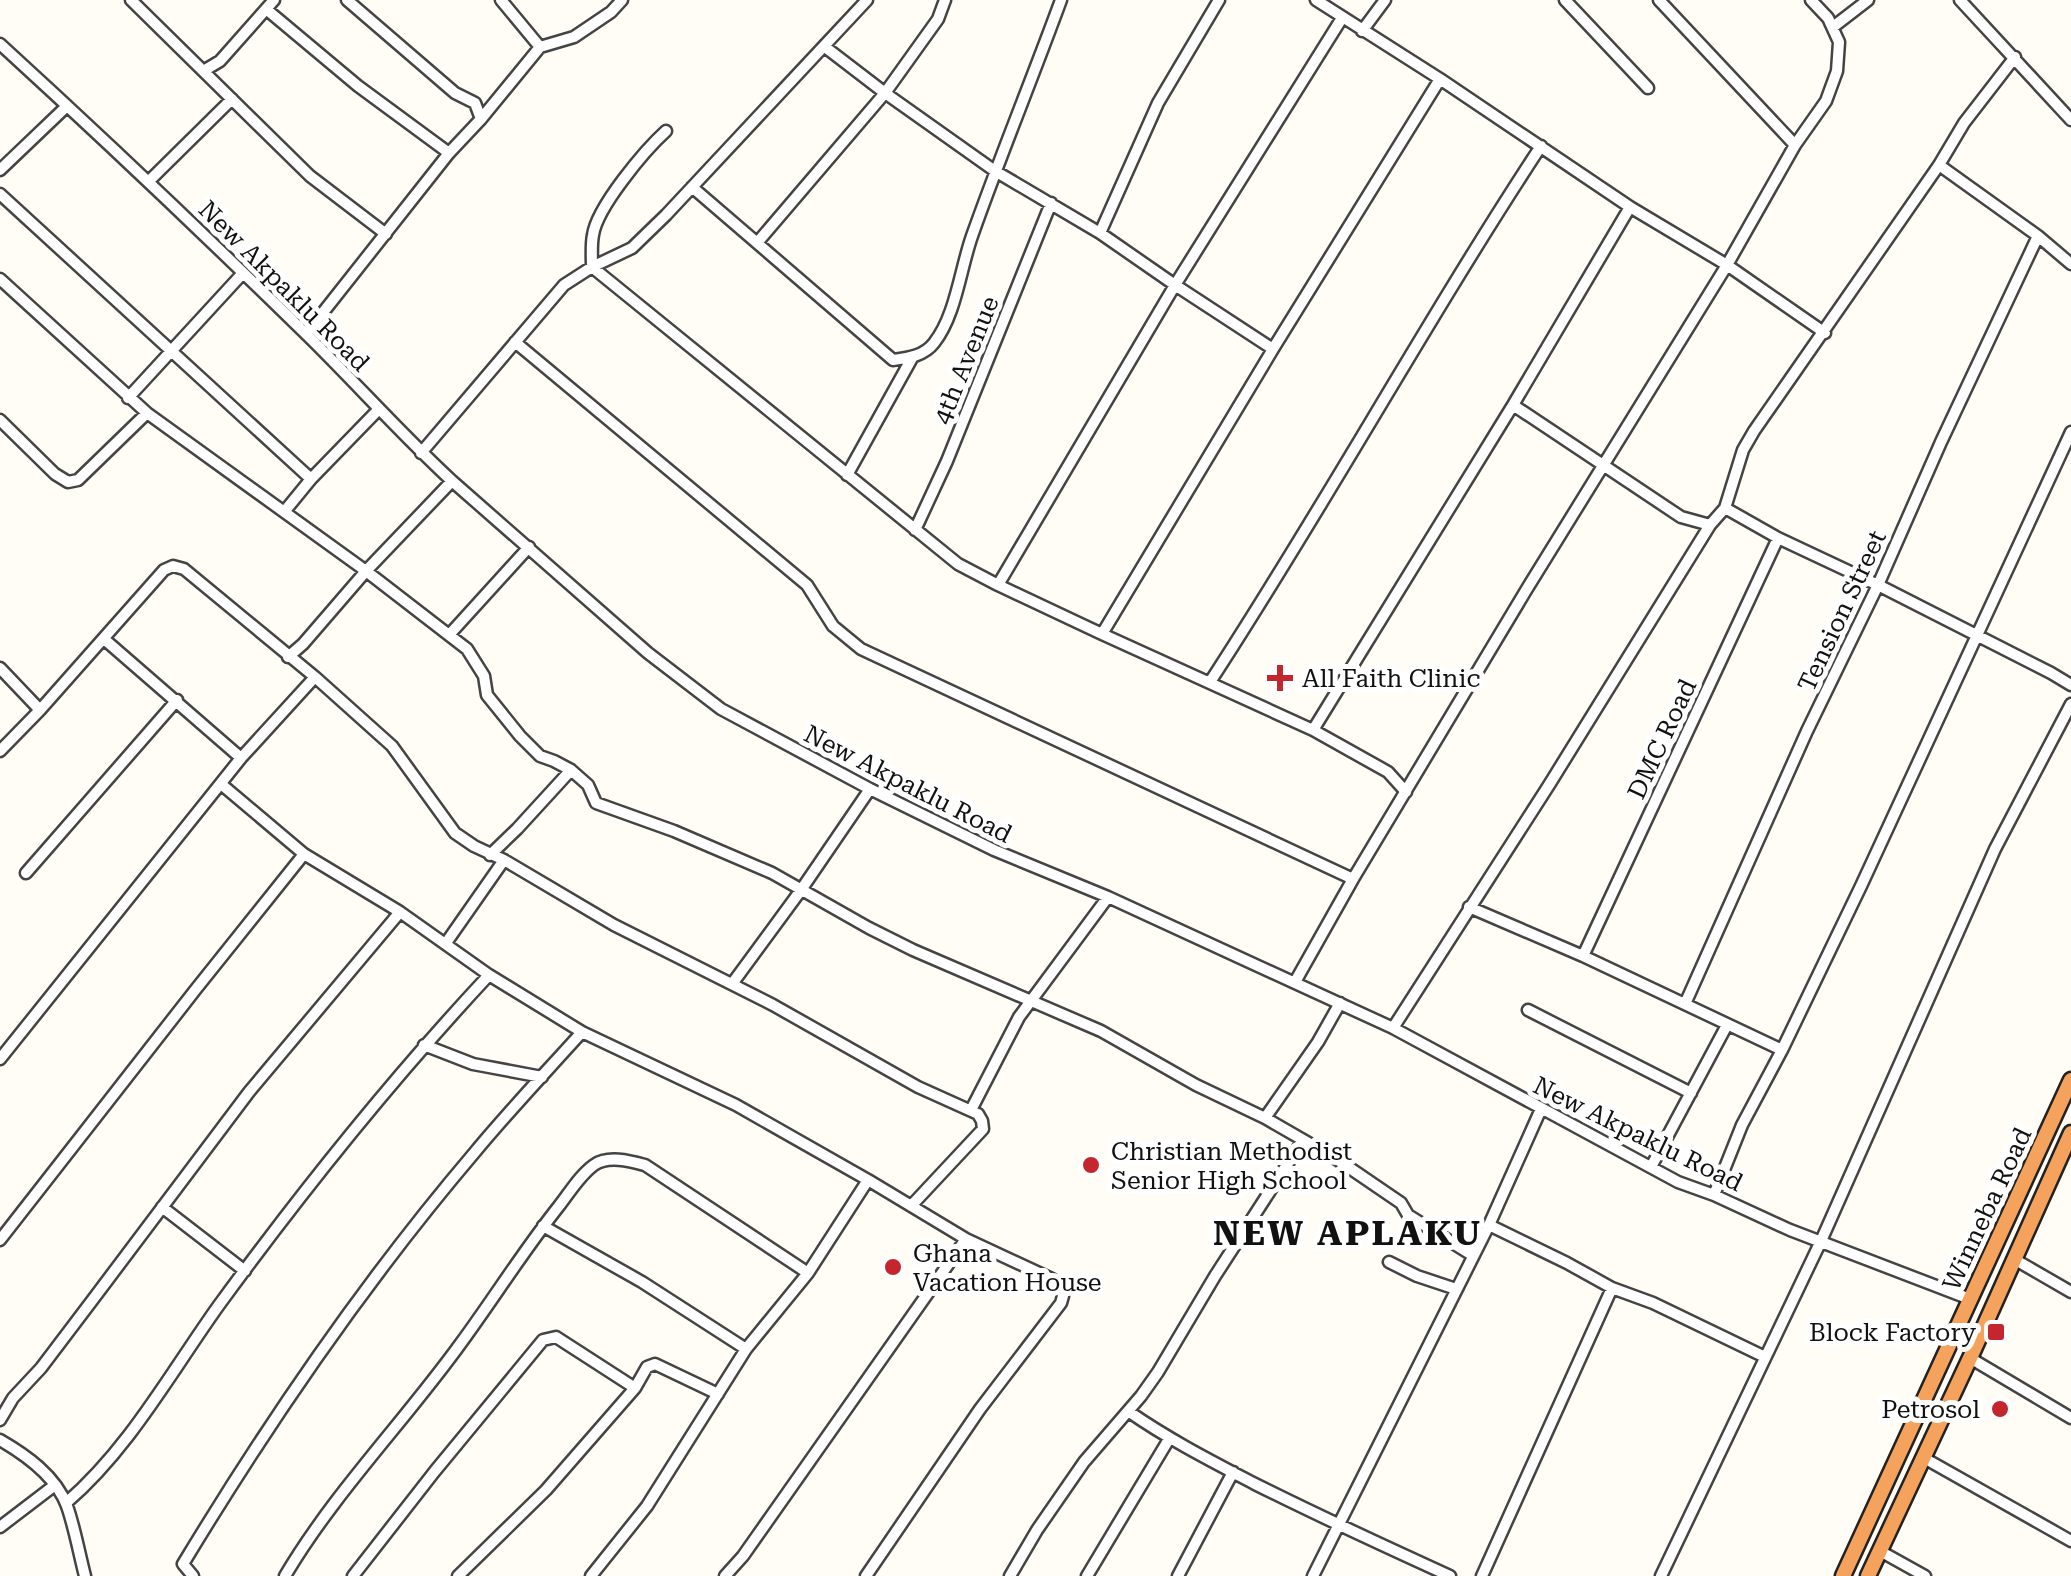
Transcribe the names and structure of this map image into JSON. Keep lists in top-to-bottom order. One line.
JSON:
{"streets":{"highway":["Winneba Road"],"street":["New Akpaklu Road","4th Avenue","Tension Street","DMC Road"]},"crossings":[["New Akpaklu Road","Winneba Road"]],"districts":["NEW APLAKU"],"places":{"health":["All Faith Clinic"],"other":["Christian Methodist Senior High School","Ghana Vacation House","Petrosol"],"transit":["Block Factory"]}}
